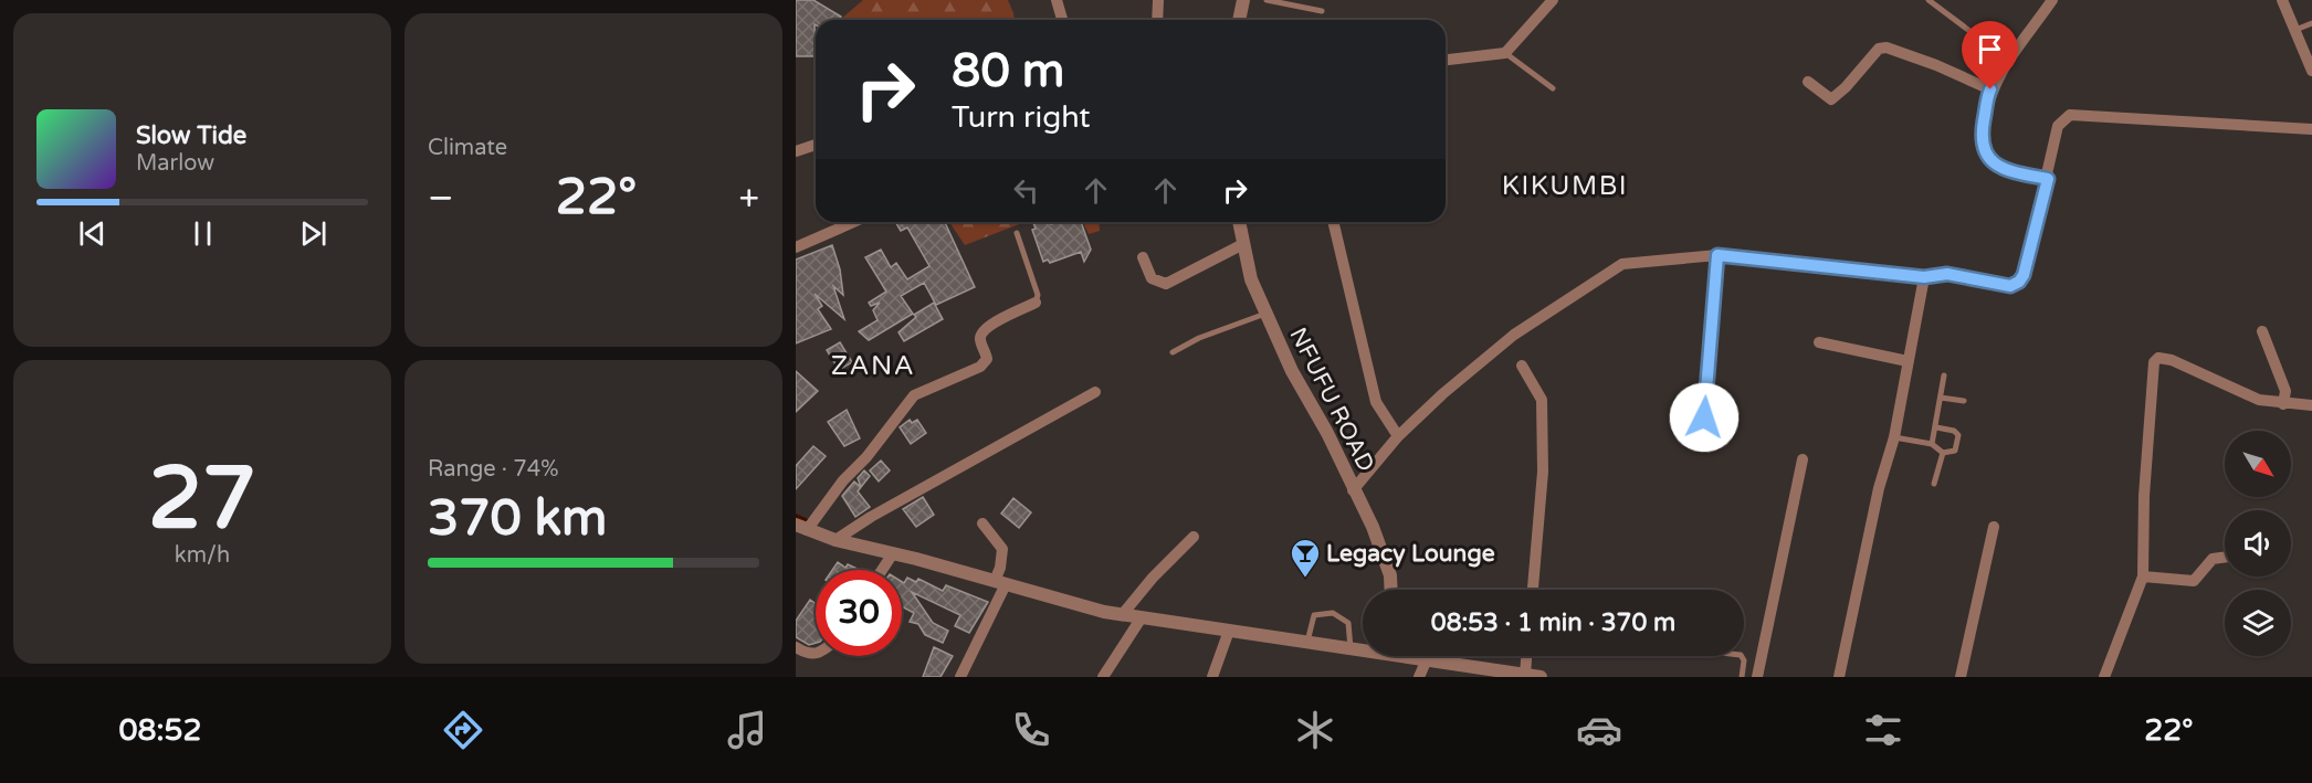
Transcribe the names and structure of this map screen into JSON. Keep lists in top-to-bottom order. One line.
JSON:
{"streets":{"street":["NFUFU ROAD"]},"districts":["KIKUMBI","ZANA"],"places":{"bar":["Legacy Lounge"]},"north":"bottom right","page":{"tile":["Climate",["27","km/h"],["Range · 74%","370 km"]],"turn":["80 m","Turn right"],"song":["Slow Tide","Marlow"],"heat":["−","22°","+"],"limit":"30","trip":"08:53 · 1 min · 370 m","tabs":["08:52","22°"]}}
